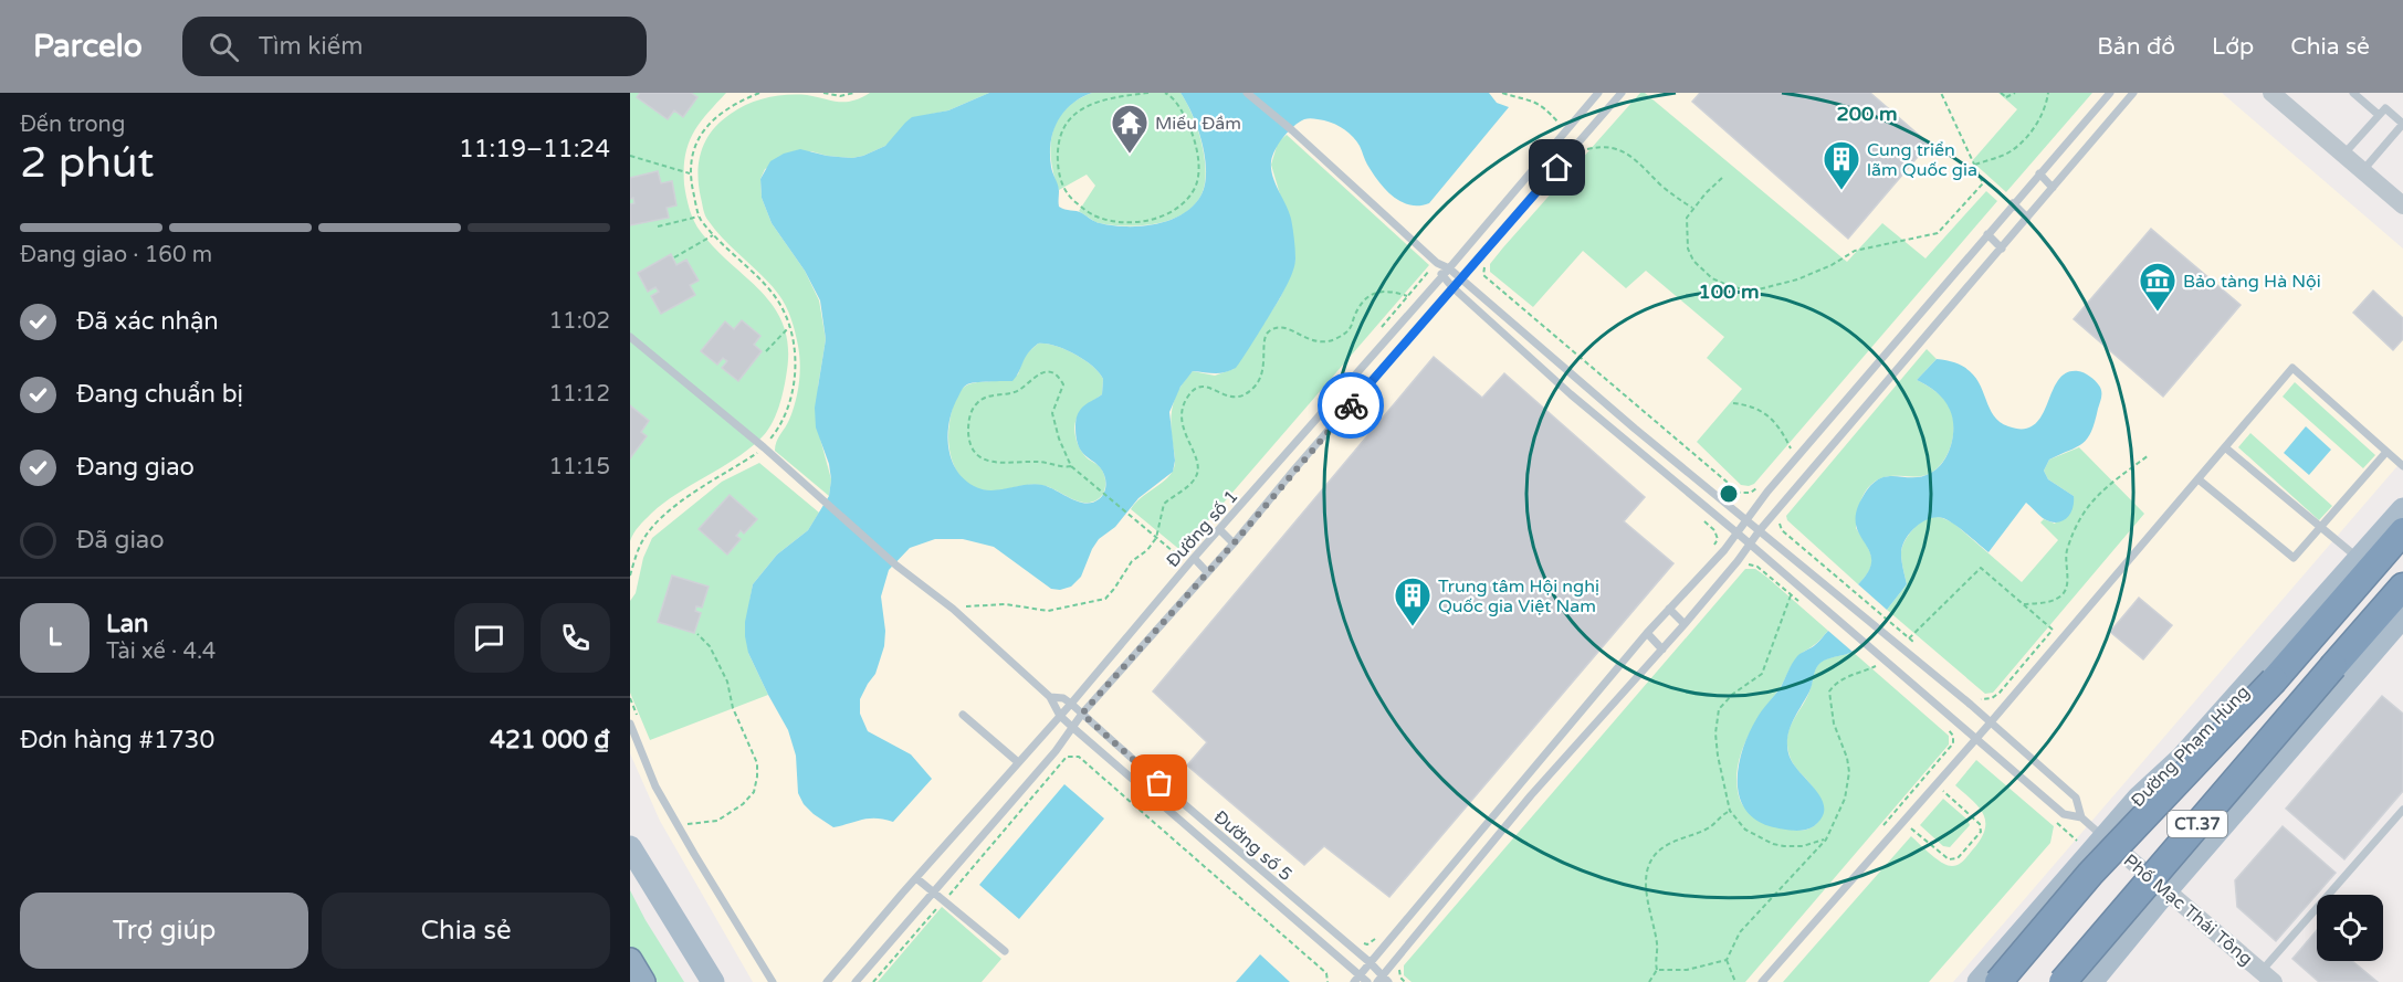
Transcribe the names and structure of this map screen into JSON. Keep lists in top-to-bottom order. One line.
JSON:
{"streets":{"highway":["CT.37"],"main road":["Đường Phạm Hùng"],"street":["Phố Mạc Thái Tông"],"lane":["Đường số 1","Đường số 5"]},"crossings":[["Đường số 1","Đường số 5"],["Đường Phạm Hùng","Phố Mạc Thái Tông"]],"places":{"temple":["Miếu Đầm"],"building":["Cung triển lãm Quốc gia","Trung tâm Hội nghị Quốc gia Việt Nam"],"museum":["Bảo tàng Hà Nội"]},"page":{"header":"Parcelo","search":"Tìm kiếm","nav":["Bản đồ","Lớp","Chia sẻ"],"heading":["2 phút","Đến trong","11:19–11:24"],"panel":["Lan","Tài xế · 4.4","Đơn hàng #1730","421 000 ₫"],"bar":"Đang giao · 160 m","list":[["Đã xác nhận","11:02"],["Đang chuẩn bị","11:12"],["Đang giao","11:15"],"Đã giao"],"round":"L","buttons":["Trợ giúp","Chia sẻ"]},"rings":["200 m","100 m"]}
